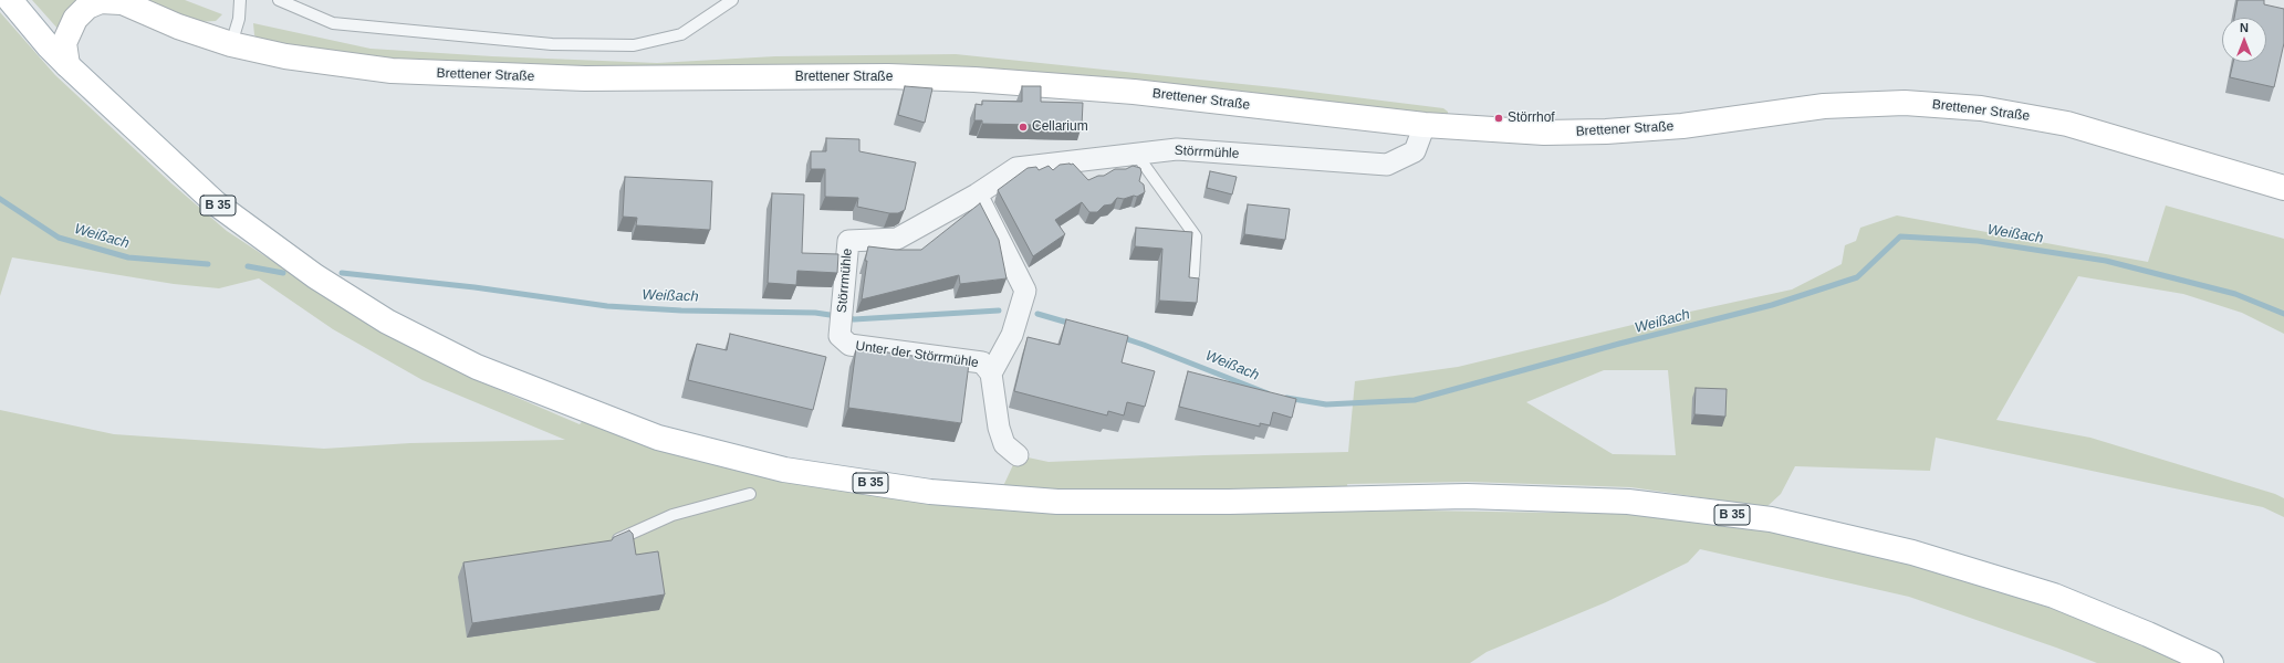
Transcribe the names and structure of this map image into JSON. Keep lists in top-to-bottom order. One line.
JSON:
{"streets":{"main road":["Brettener Straße","B 35"],"street":["Störrmühle","Unter der Störrmühle"]},"crossings":[["Brettener Straße","Störrmühle"],["Störrmühle","Unter der Störrmühle"]],"water":["Weißach"],"places":["Störrhof","Cellarium"],"north":"top"}
